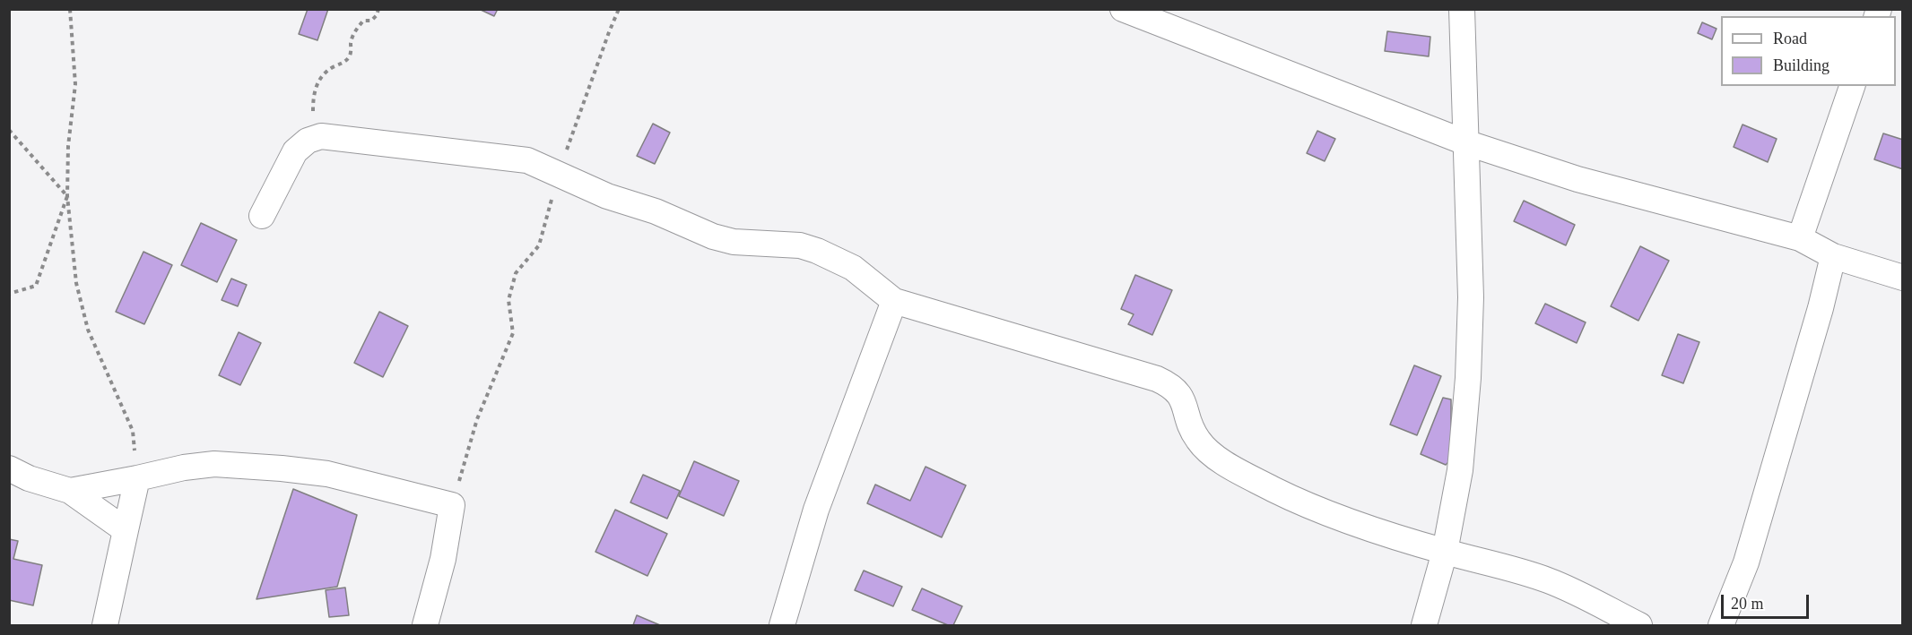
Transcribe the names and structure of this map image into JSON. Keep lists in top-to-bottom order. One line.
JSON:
{"legend":["Road","Building"],"scale_bar":"20 m"}
